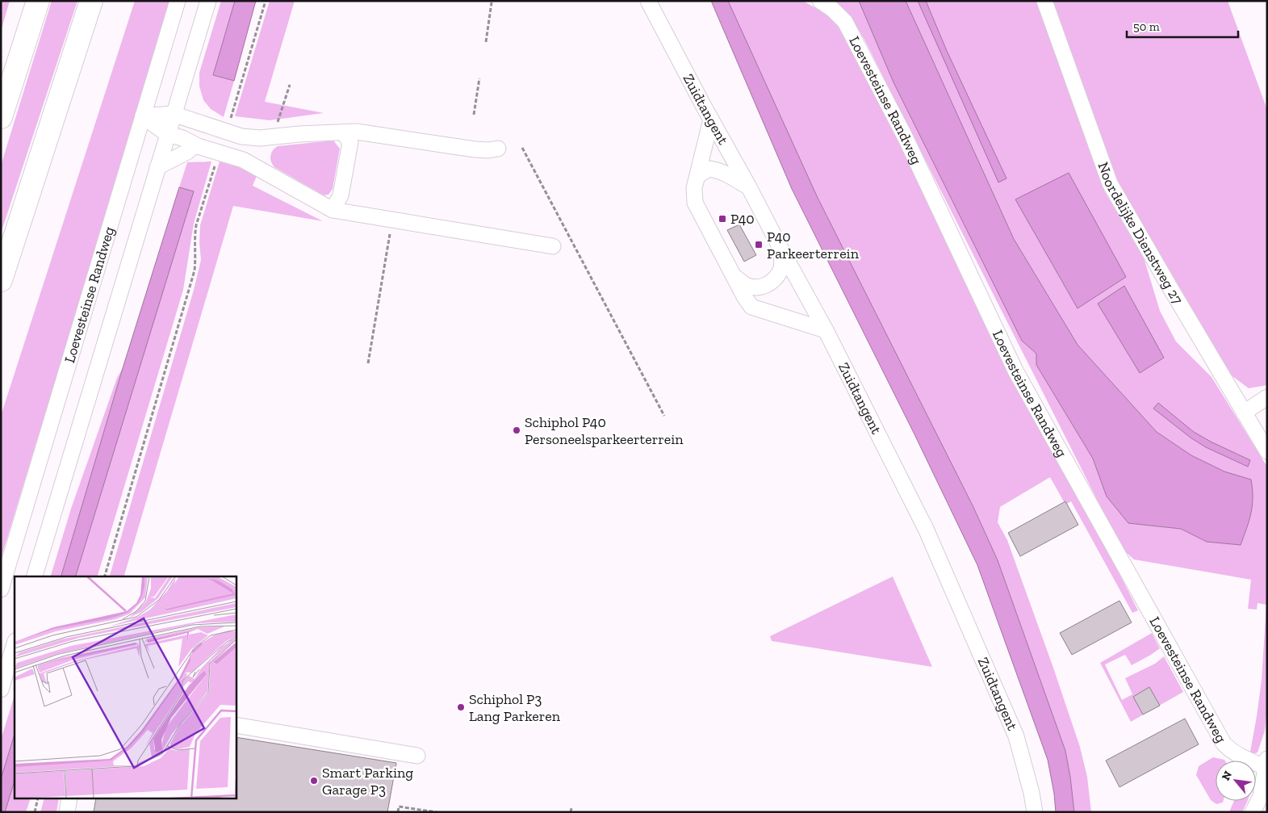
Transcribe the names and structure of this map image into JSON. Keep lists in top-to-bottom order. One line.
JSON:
{"streets":{"street":["Loevesteinse Randweg","Zuidtangent","Noordelijke Dienstweg 27"]},"places":{"transit":["P40","P40 Parkeerterrein"],"other":["Schiphol P40 Personeelsparkeerterrein","Schiphol P3 Lang Parkeren","Smart Parking Garage P3"]},"scale_bar":"50 m","north":"top left"}
